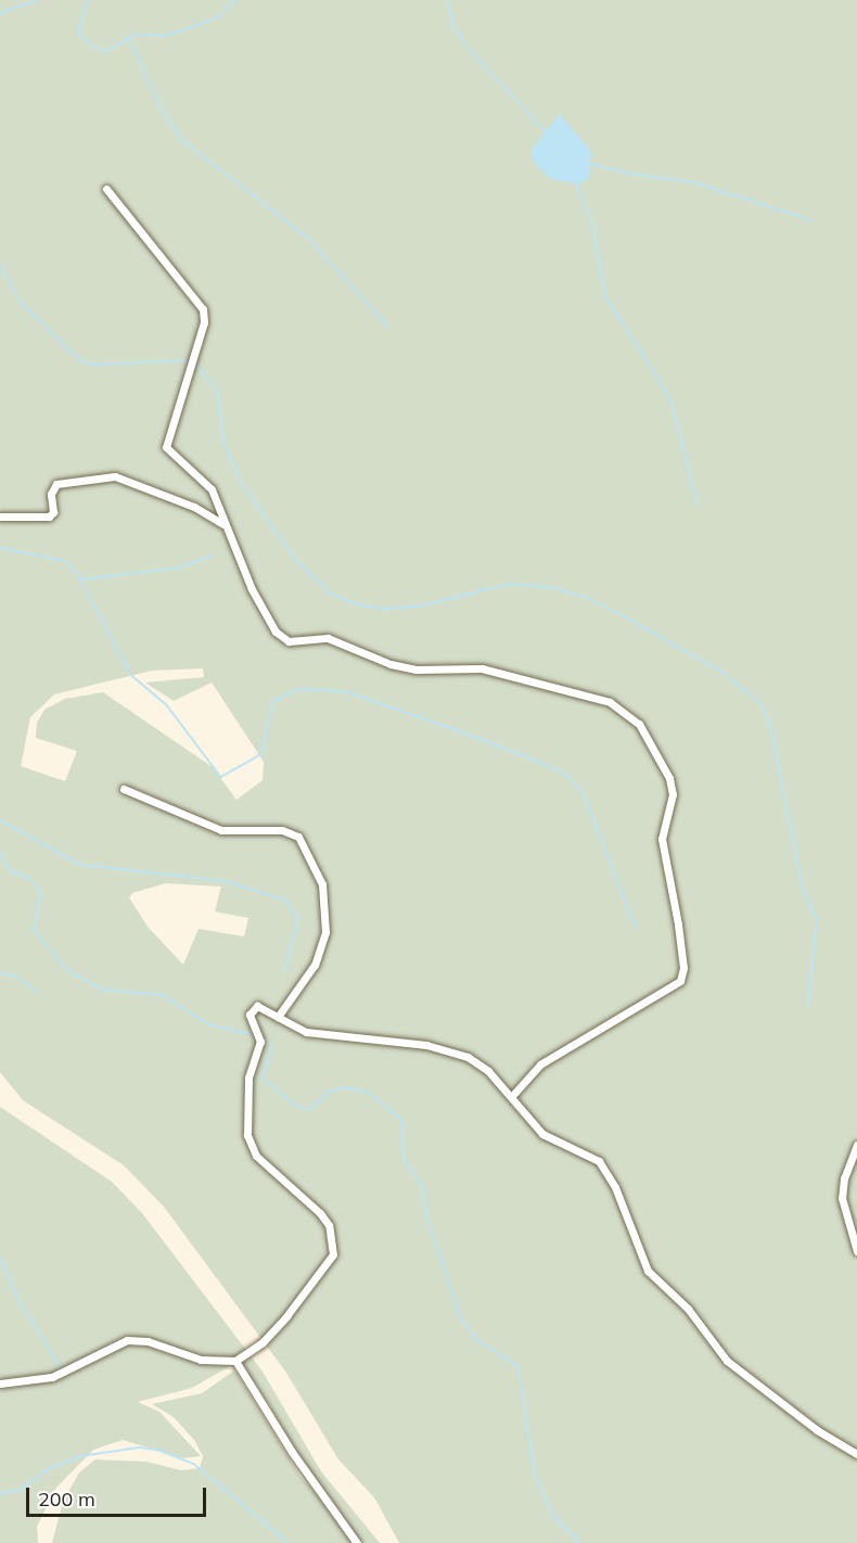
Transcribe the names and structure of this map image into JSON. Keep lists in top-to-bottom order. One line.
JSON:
{"scale_bar":"200 m"}
